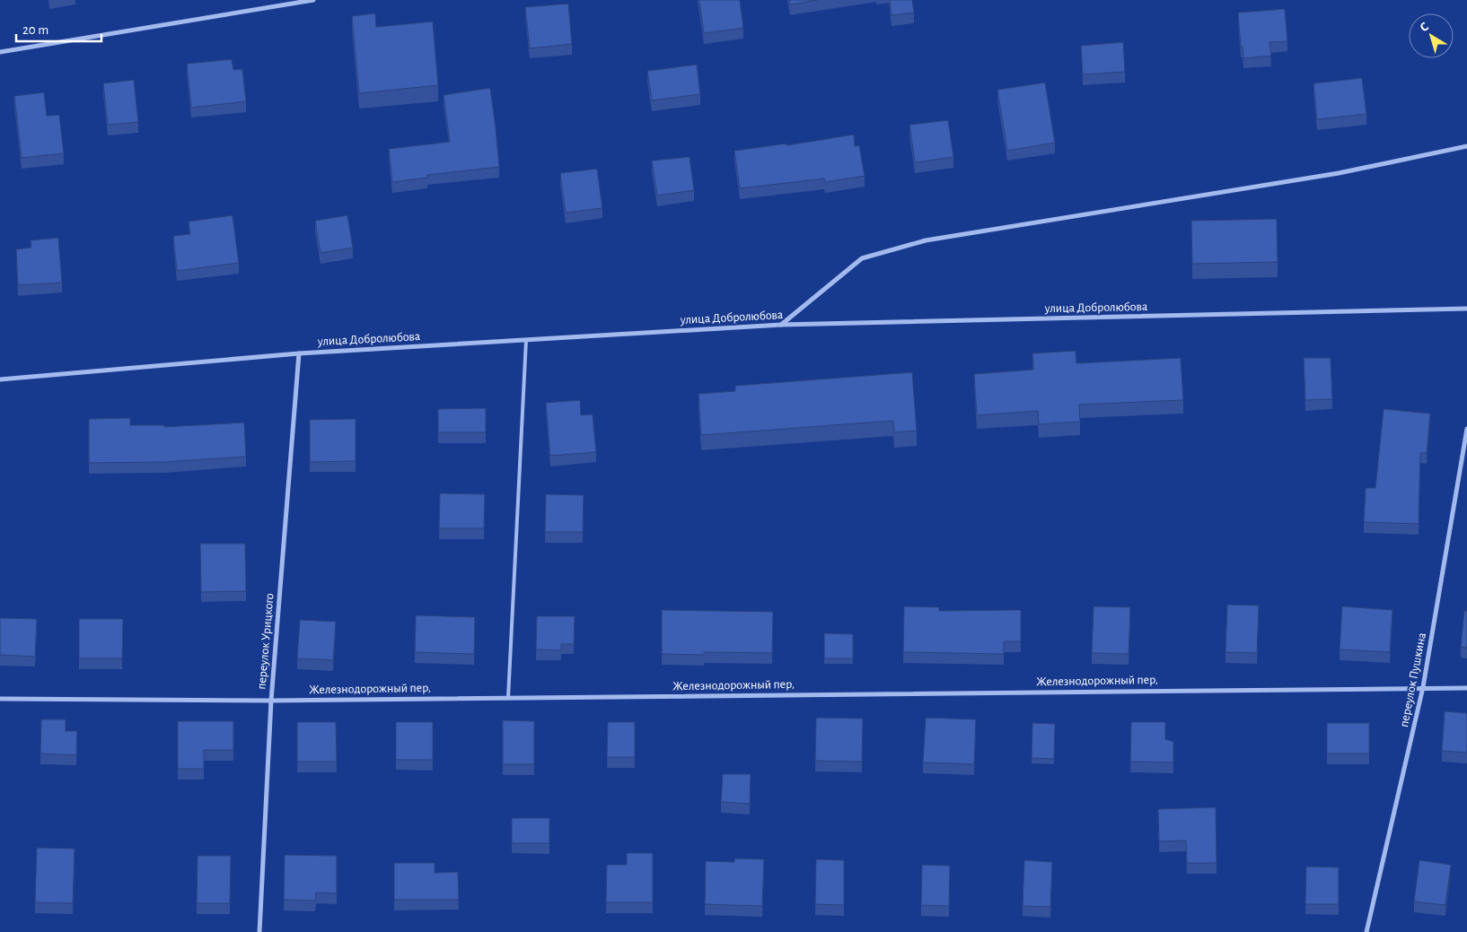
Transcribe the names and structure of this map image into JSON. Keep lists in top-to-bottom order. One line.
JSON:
{"streets":{"street":["улица Добролюбова","переулок Урицкого","переулок Пушкина","Железнодорожный пер,"]},"crossings":[["улица Добролюбова","переулок Урицкого"],["переулок Урицкого","Железнодорожный пер,"],["переулок Пушкина","Железнодорожный пер,"]],"scale_bar":"20 m","north":"top left"}
